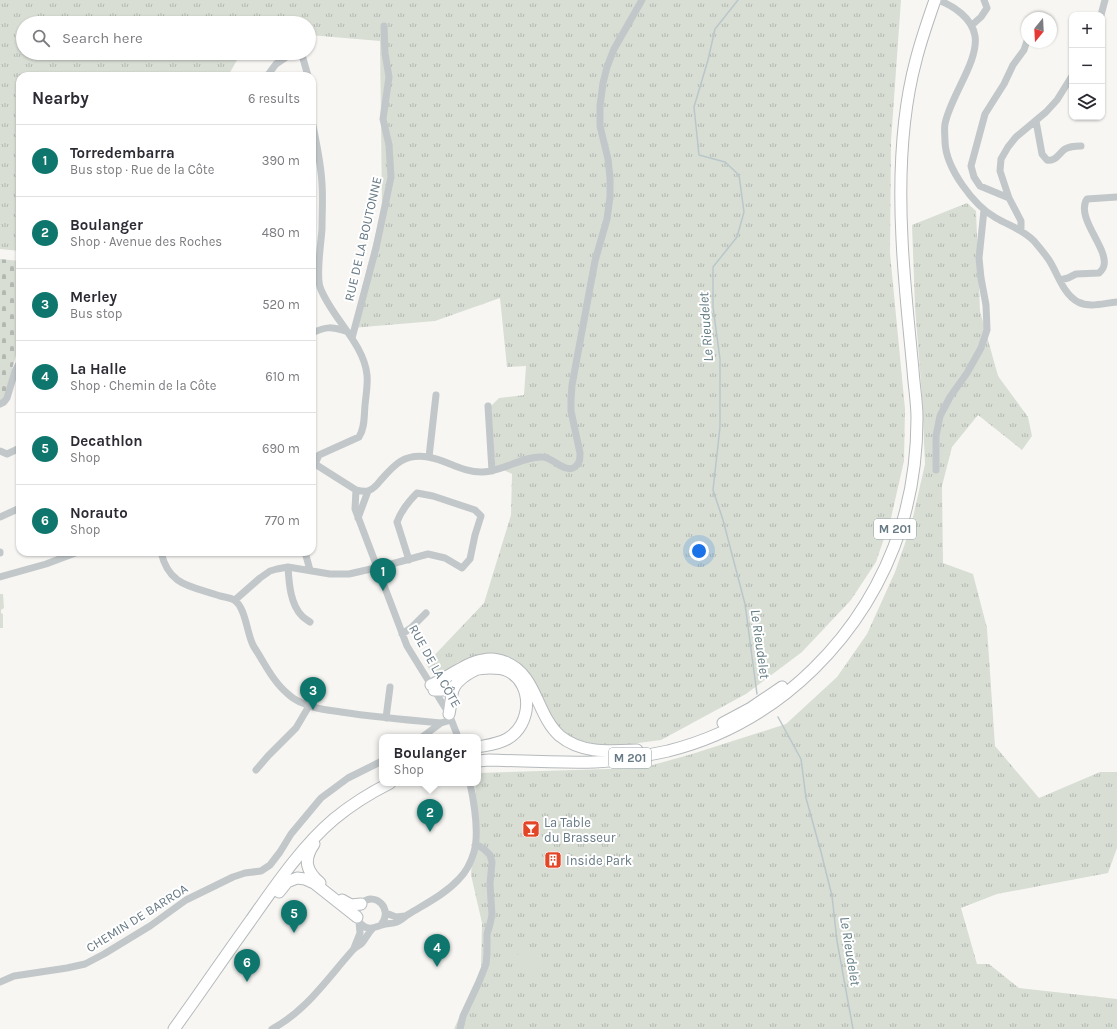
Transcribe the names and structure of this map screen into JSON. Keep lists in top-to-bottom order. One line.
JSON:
{"streets":{"highway":["M 201"],"street":["RUE DE LA BOUTONNE","RUE DE LA CÔTE","CHEMIN DE BARROA"]},"water":["Le Rieudelet"],"places":{"bar":["La Table du Brasseur"],"building":["Inside Park"]},"north":"bottom","page":{"map_buttons":["+","−"],"search":"Search here","heading":["Nearby","6 results"],"list":[{"mark":"1","name":"Torredembarra","note":"Bus stop · Rue de la Côte","value":"390 m"},{"mark":"2","name":"Boulanger","note":"Shop · Avenue des Roches","value":"480 m"},{"mark":"3","name":"Merley","note":"Bus stop","value":"520 m"},{"mark":"4","name":"La Halle","note":"Shop · Chemin de la Côte","value":"610 m"},{"mark":"5","name":"Decathlon","note":"Shop","value":"690 m"},{"mark":"6","name":"Norauto","note":"Shop","value":"770 m"}],"pins":["1","3","2","5","4","6"],"popup":["Boulanger","Shop"]}}
